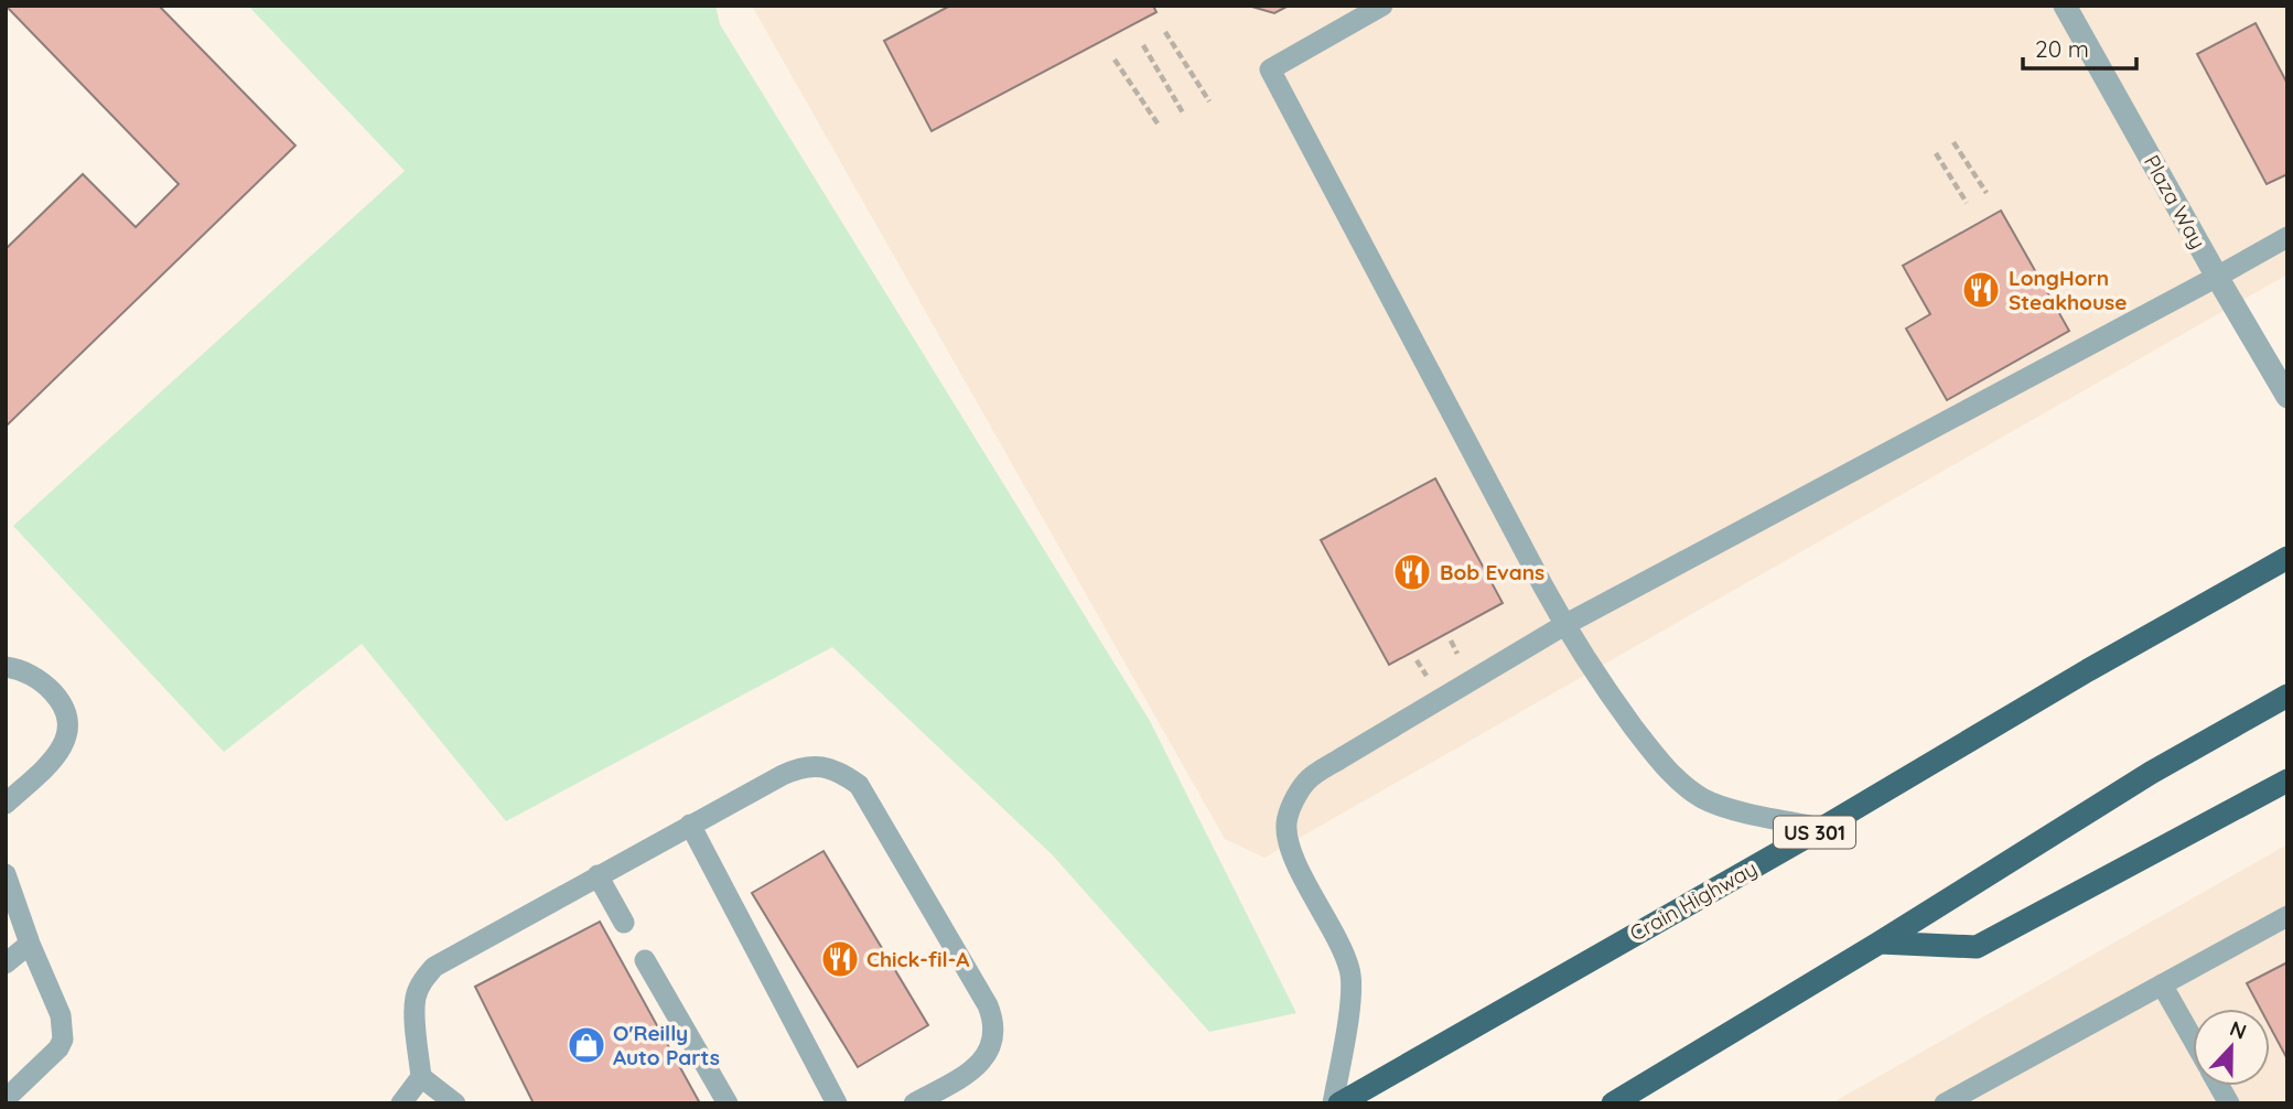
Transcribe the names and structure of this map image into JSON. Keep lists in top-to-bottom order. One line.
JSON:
{"streets":{"highway":["US 301","Crain Highway"],"street":["Plaza Way"]},"places":{"restaurant":["LongHorn Steakhouse","Bob Evans","Chick-fil-A"],"shop":["O'Reilly Auto Parts"]},"scale_bar":"20 m","north":"top"}
